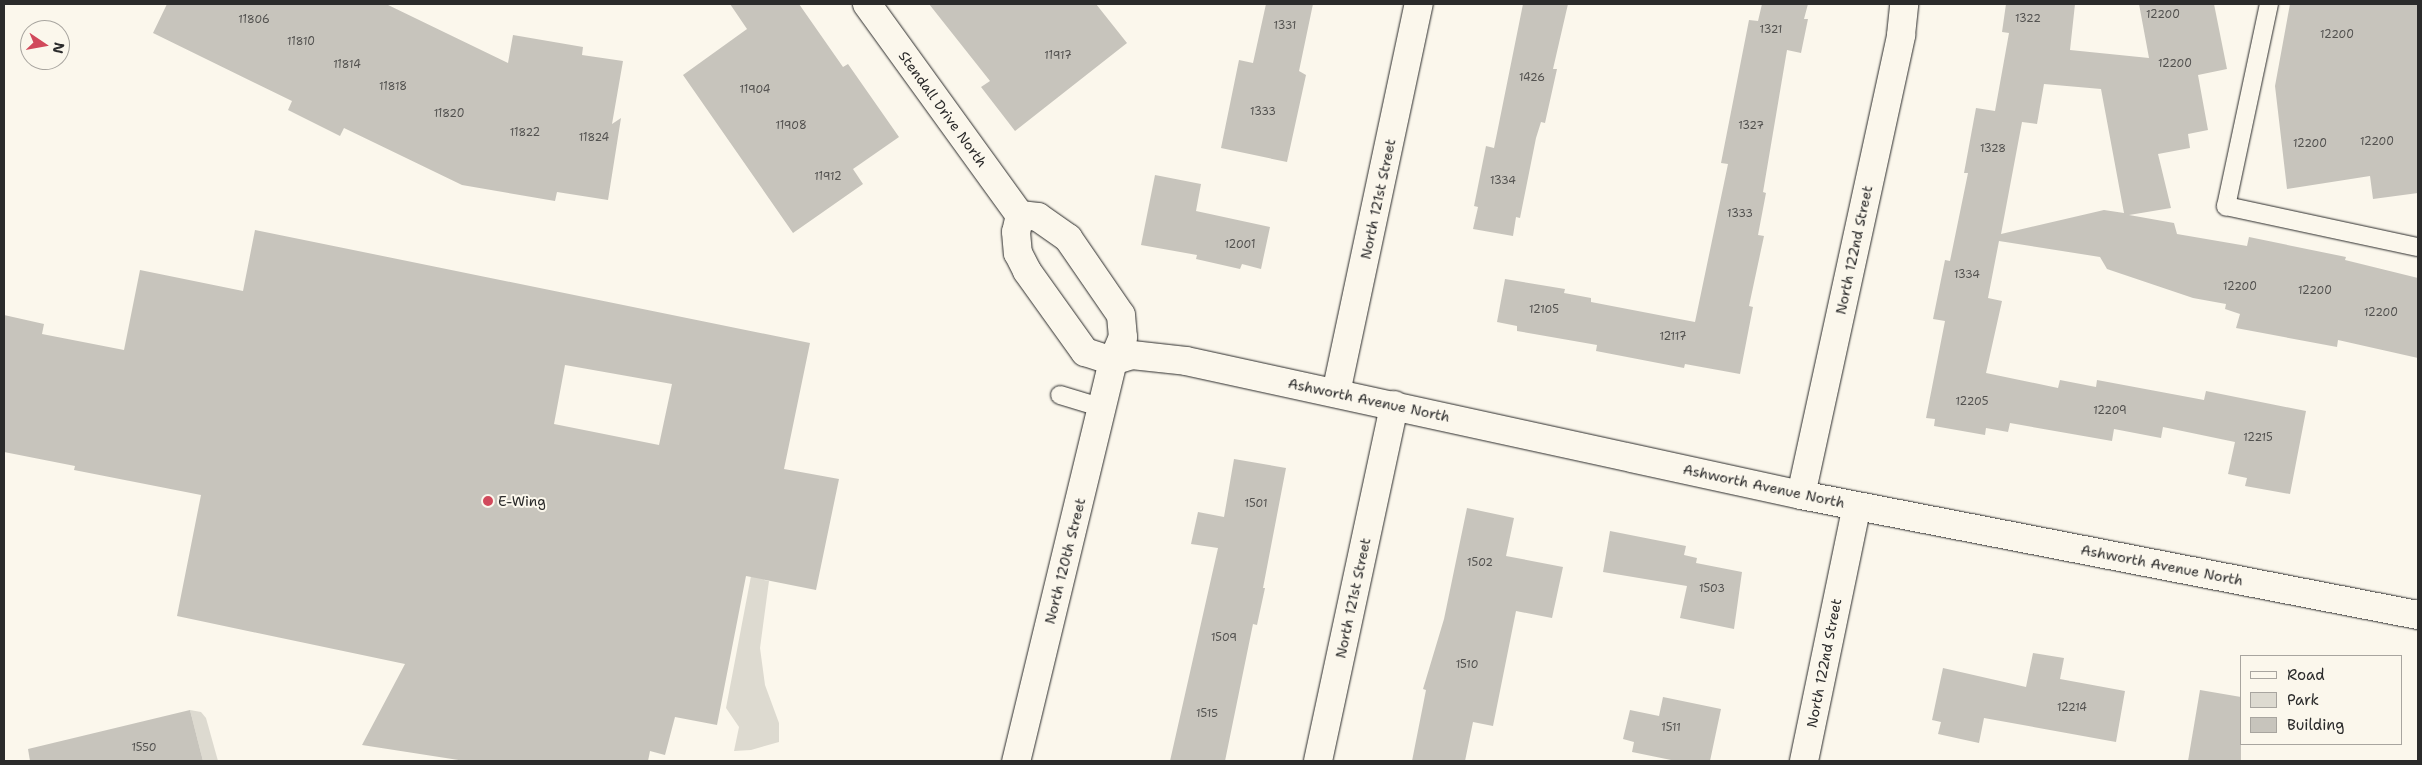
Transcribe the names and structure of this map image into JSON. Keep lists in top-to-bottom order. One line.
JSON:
{"streets":{"street":["Stendall Drive North","North 121st Street","North 122nd Street","Ashworth Avenue North","North 120th Street"]},"crossings":[["North 121st Street","Ashworth Avenue North"],["North 122nd Street","Ashworth Avenue North"],["Ashworth Avenue North","North 120th Street"]],"places":["E-Wing"],"house_numbers":["12200","1322","11806","1331","1321","12200","11810","11917","12200","11814","1426","11818","11904","1333","11820","11908","1327","11822","11824","12200","12200","1328","11912","1334","1333","12001","1334","12200","12200","12105","12200","12117","12205","12209","12215","1501","1502","1503","1509","1510","12214","1515","1511","1550"],"legend":["Road","Park","Building"],"north":"right"}
